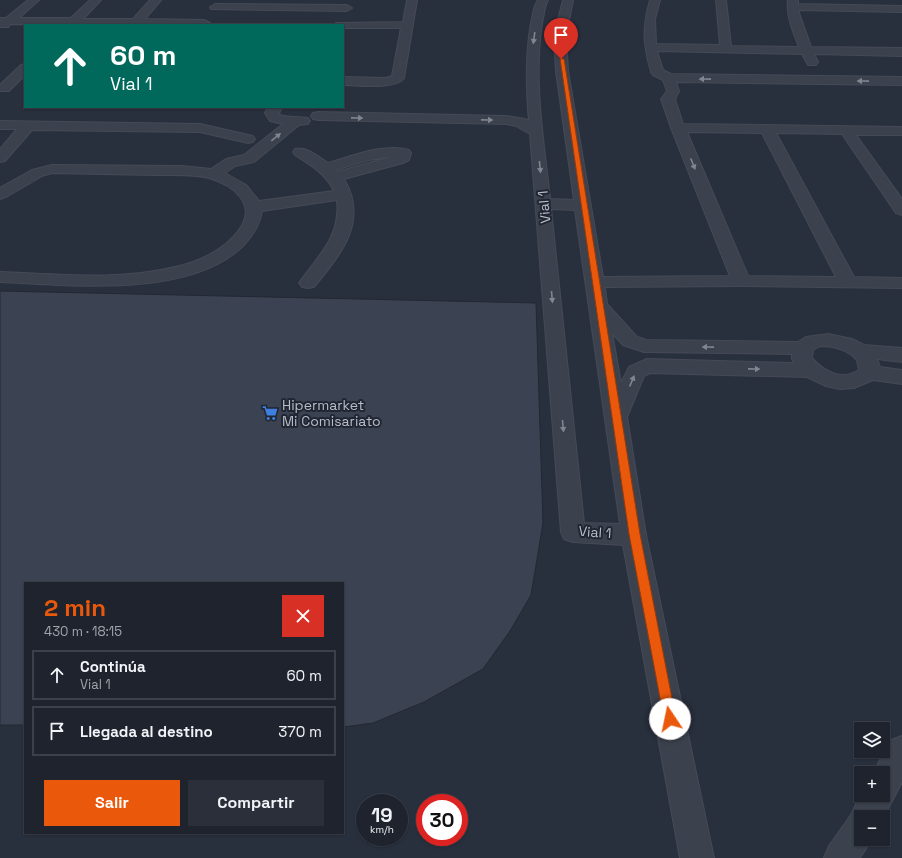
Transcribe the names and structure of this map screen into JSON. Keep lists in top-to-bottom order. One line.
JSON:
{"streets":{"street":["Vial 1"]},"places":{"supermarket":["Hipermarket Mi Comisariato"]},"page":{"turn":["60 m","Vial 1"],"heading":["2 min","430 m · 18:15"],"list":[{"name":"Continúa","note":"Vial 1","value":"60 m"},{"name":"Llegada al destino","value":"370 m"}],"map_buttons":["+","−"],"buttons":["Salir","Compartir"],"speed":"19 km/h","limit":"30"}}
